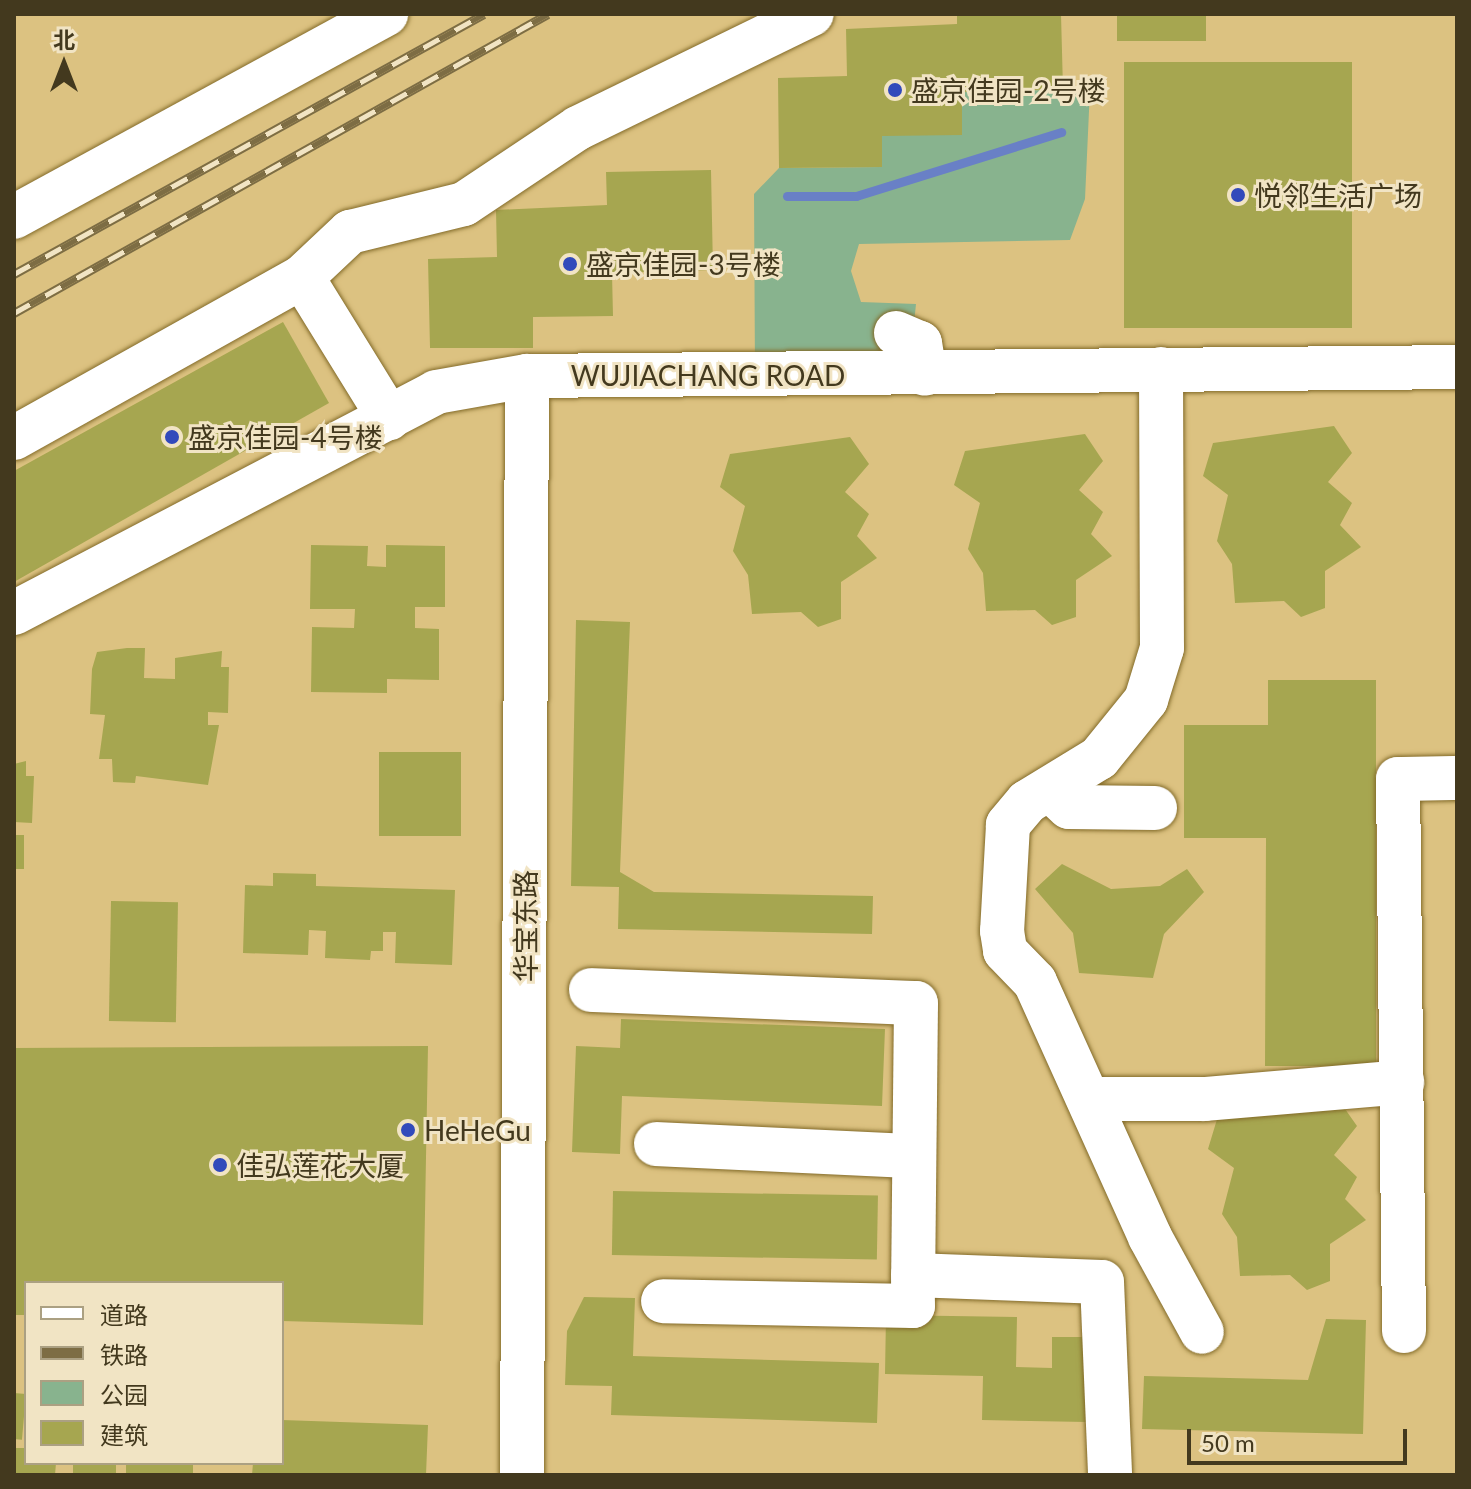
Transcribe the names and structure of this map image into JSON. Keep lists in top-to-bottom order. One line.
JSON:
{"streets":{"street":["WUJIACHANG ROAD","华宝东路"]},"crossings":[["WUJIACHANG ROAD","华宝东路"]],"places":["盛京佳园-2号楼","悦邻生活广场","盛京佳园-3号楼","盛京佳园-4号楼","HeHeGu","佳弘莲花大厦"],"legend":["道路","铁路","公园","建筑"],"scale_bar":"50 m","north":"top"}
